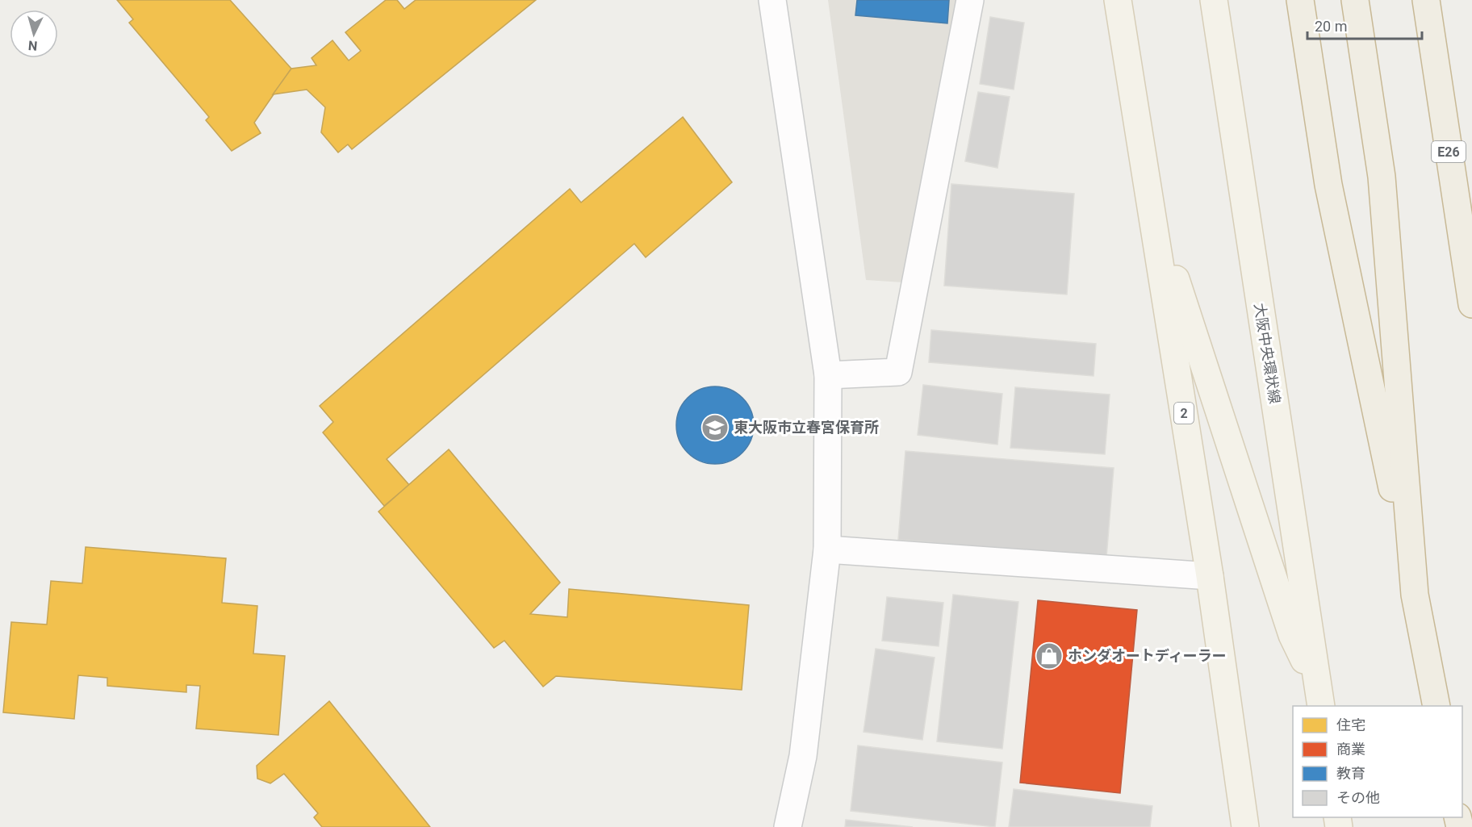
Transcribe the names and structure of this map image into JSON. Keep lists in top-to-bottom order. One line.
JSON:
{"streets":{"highway":["E26"],"main road":["大阪中央環状線","2"]},"places":{"school or university":["東大阪市立春宮保育所"],"shop":["ホンダオートディーラー"]},"legend":["住宅","商業","教育","その他"],"scale_bar":"20 m","north":"bottom"}
